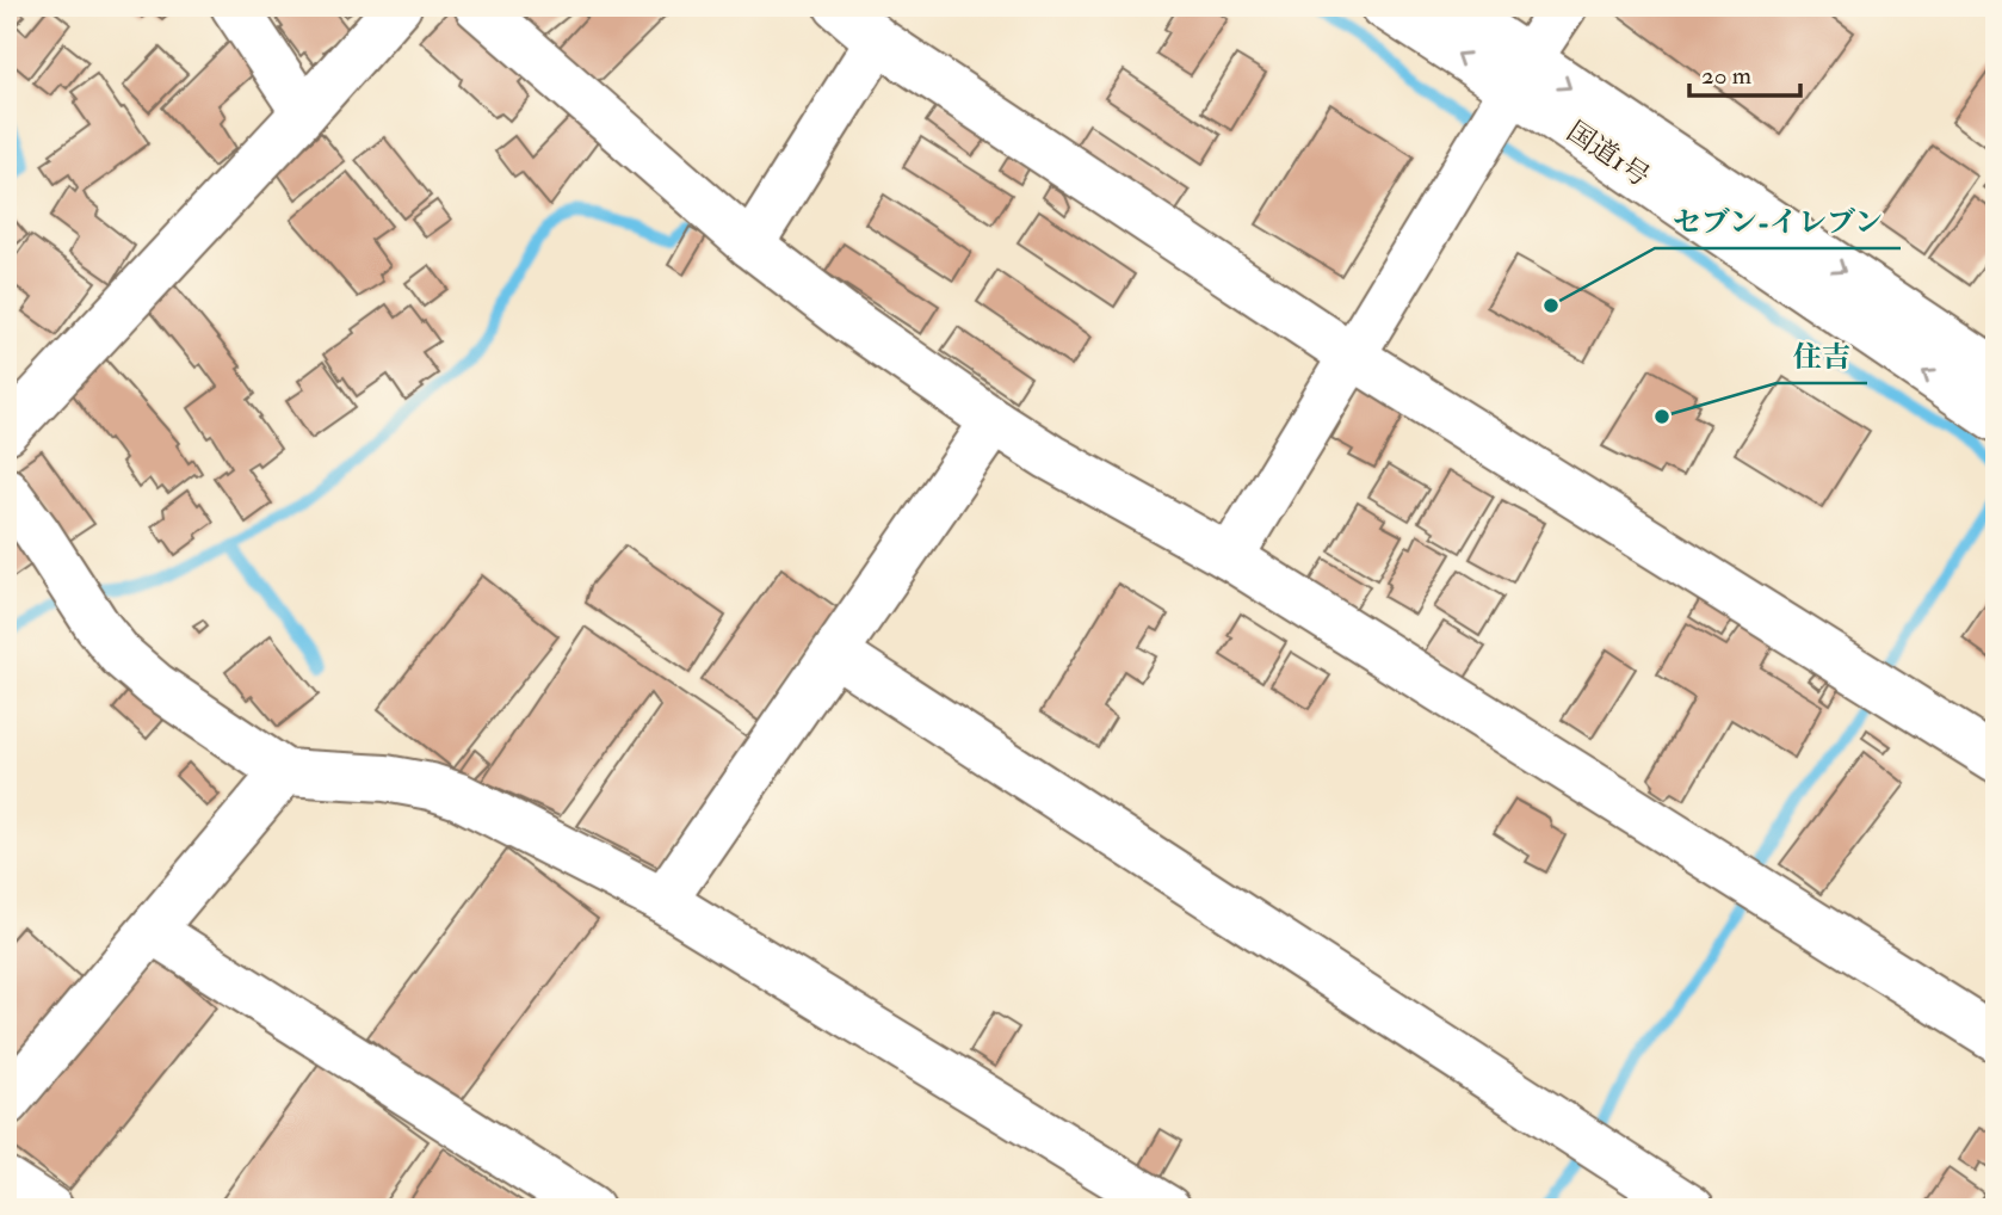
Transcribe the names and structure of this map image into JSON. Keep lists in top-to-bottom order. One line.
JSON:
{"streets":{"main road":["国道1号"]},"places":["セブン-イレブン","住吉"],"scale_bar":"20 m"}
